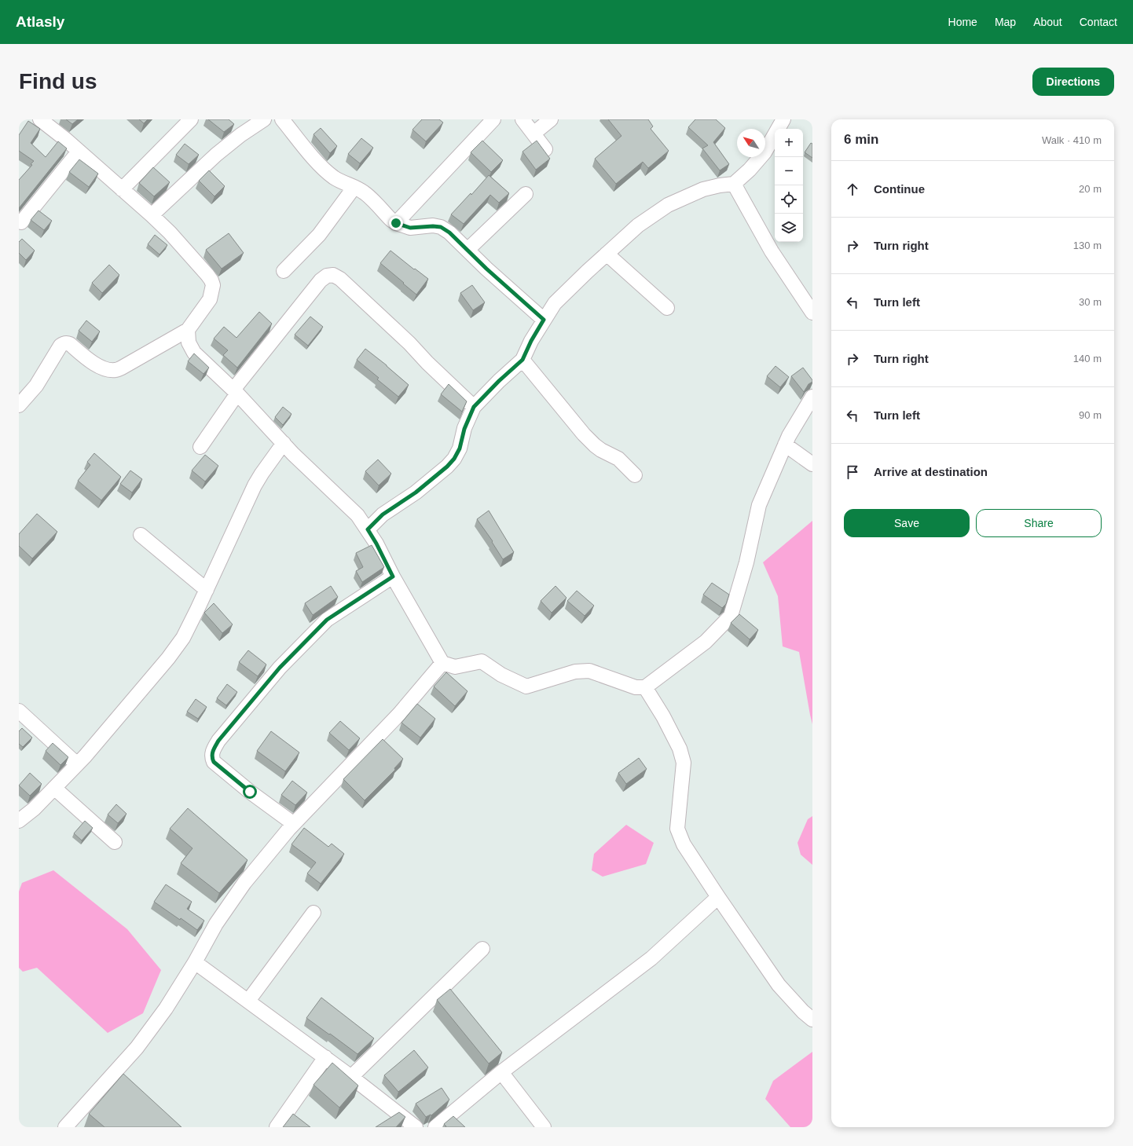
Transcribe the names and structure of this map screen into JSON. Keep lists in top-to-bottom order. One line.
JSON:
{"north":"top left","page":{"header":"Atlasly","nav":["Home","Map","About","Contact"],"buttons":["Directions",["Save","Share"]],"title":"Find us","heading":["6 min","Walk · 410 m"],"map_buttons":["+","−"],"list":[["Continue","20 m"],["Turn right","130 m"],["Turn left","30 m"],["Turn right","140 m"],["Turn left","90 m"],"Arrive at destination"]}}
